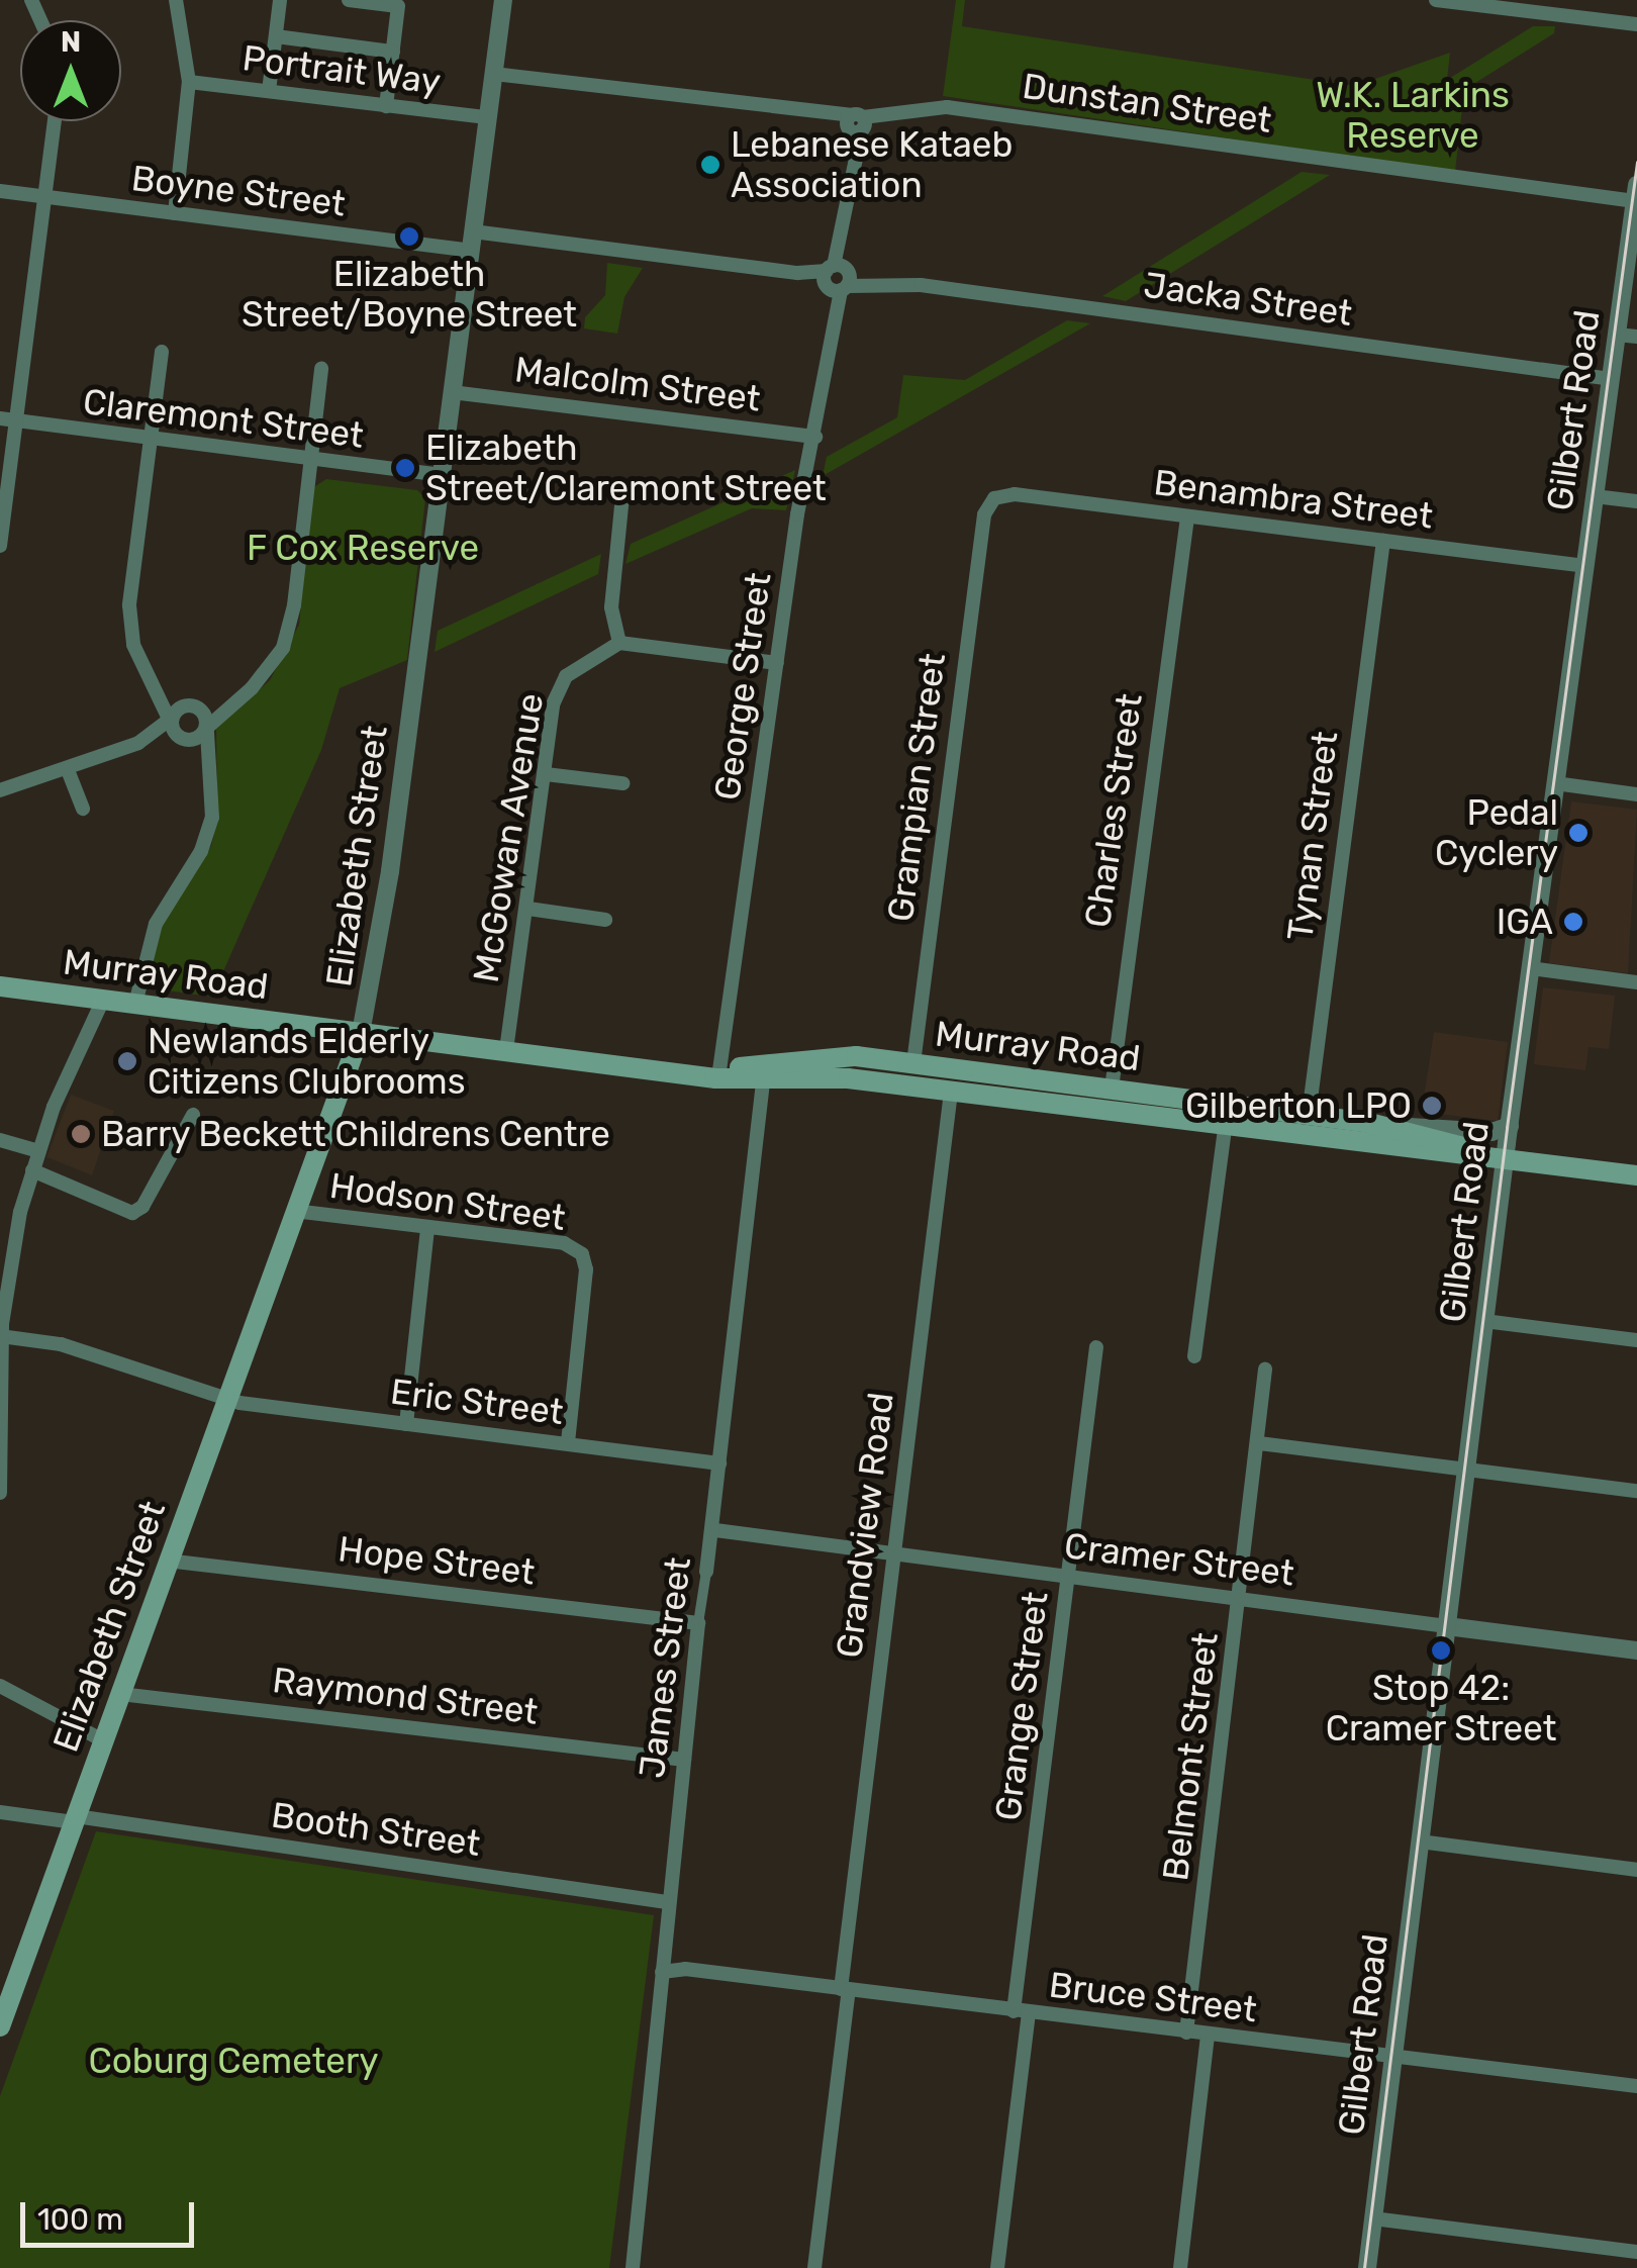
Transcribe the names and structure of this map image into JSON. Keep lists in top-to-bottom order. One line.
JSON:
{"streets":{"main road":["Grampian Street","Charles Street","Tynan Street","Elizabeth Street","Murray Road","Grandview Road"],"street":["Portrait Way","Dunstan Street","Boyne Street","Jacka Street","Malcolm Street","Gilbert Road","Claremont Street","Benambra Street","George Street","McGowan Avenue","Hodson Street","Eric Street","Cramer Street","Hope Street","James Street","Raymond Street","Grange Street","Belmont Street","Booth Street","Bruce Street"]},"crossings":[["Portrait Way","Elizabeth Street"],["Dunstan Street","Gilbert Road"],["Dunstan Street","George Street"],["Boyne Street","Elizabeth Street"],["Jacka Street","Gilbert Road"],["Jacka Street","George Street"],["Malcolm Street","George Street"],["Malcolm Street","Elizabeth Street"],["Gilbert Road","Benambra Street"],["Gilbert Road","Murray Road"],["Gilbert Road","Cramer Street"],["Gilbert Road","Bruce Street"],["Claremont Street","Elizabeth Street"],["Benambra Street","Grampian Street"],["Benambra Street","Charles Street"],["Benambra Street","Tynan Street"],["George Street","Murray Road"],["Grampian Street","Murray Road"],["Charles Street","Murray Road"],["Tynan Street","Murray Road"],["McGowan Avenue","Murray Road"],["Elizabeth Street","Murray Road"],["Elizabeth Street","Hodson Street"],["Elizabeth Street","Eric Street"],["Elizabeth Street","Hope Street"],["Elizabeth Street","Raymond Street"],["Elizabeth Street","Booth Street"],["Murray Road","Grandview Road"],["Murray Road","James Street"],["Hodson Street","Eric Street"],["Eric Street","James Street"],["Grandview Road","Cramer Street"],["Grandview Road","Bruce Street"],["Cramer Street","James Street"],["Cramer Street","Grange Street"],["Cramer Street","Belmont Street"],["Hope Street","James Street"],["James Street","Raymond Street"],["James Street","Booth Street"],["James Street","Bruce Street"],["Grange Street","Bruce Street"],["Belmont Street","Bruce Street"]],"parks":["W.K. Larkins Reserve","F Cox Reserve","Coburg Cemetery"],"places":["Lebanese Kataeb Association","Elizabeth Street/Boyne Street","Elizabeth Street/Claremont Street","Pedal Cyclery","IGA","Newlands Elderly Citizens Clubrooms","Gilberton LPO","Barry Beckett Childrens Centre","Stop 42: Cramer Street"],"scale_bar":"100 m","north":"top"}
